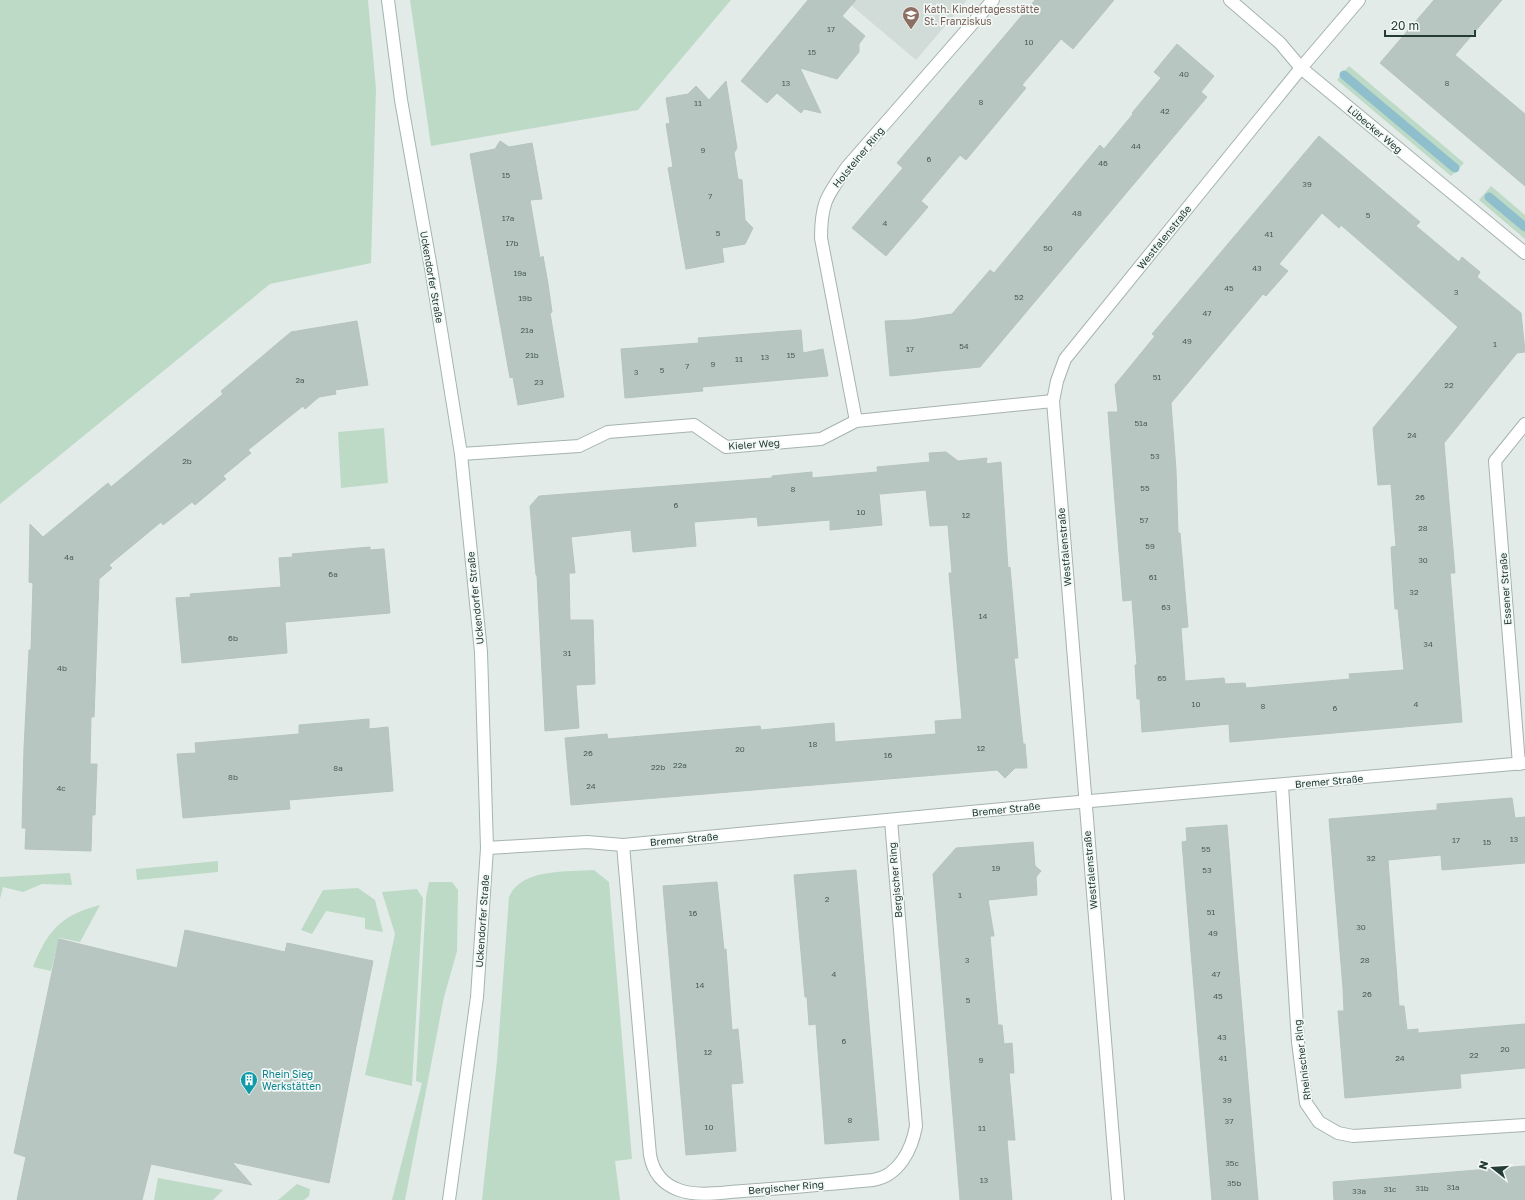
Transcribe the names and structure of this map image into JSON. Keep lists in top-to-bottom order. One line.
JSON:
{"streets":{"street":["Lübecker Weg","Holsteiner Ring","Westfalenstraße","Uckendorfer Straße","Kieler Weg","Essener Straße","Bremer Straße","Bergischer Ring","Rheinischer Ring"]},"crossings":[["Lübecker Weg","Westfalenstraße"],["Holsteiner Ring","Kieler Weg"],["Westfalenstraße","Kieler Weg"],["Westfalenstraße","Bremer Straße"],["Uckendorfer Straße","Kieler Weg"],["Uckendorfer Straße","Bremer Straße"],["Essener Straße","Bremer Straße"],["Bremer Straße","Bergischer Ring"],["Bremer Straße","Rheinischer Ring"]],"places":{"school or university":["Kath. Kindertagesstätte St. Franziskus"],"building":["Rhein Sieg Werkstätten"]},"house_numbers":["17","10","15","40","13","8","8","11","42","44","9","6","46","15","39","7","48","5","17a","4","5","41","17b","50","43","19a","45","3","52","19b","47","21a","49","1","54","17","21b","15","13","11","9","7","5","3","51","2a","23","22","51a","24","53","2b","55","8","26","6","10","12","57","28","59","4a","30","6a","61","32","63","14","6b","34","31","4b","65","10","4","8","6","18","12","20","26","16","22a","22b","8a","8b","24","4c","13","17","15","55","32","19","53","1","2","51","16","30","49","3","28","4","47","14","26","45","5","43","6","20","12","22","41","24","9","39","8","37","10","11","35c","13","35b","31a","31b","31c","33a"],"scale_bar":"20 m","north":"left"}
